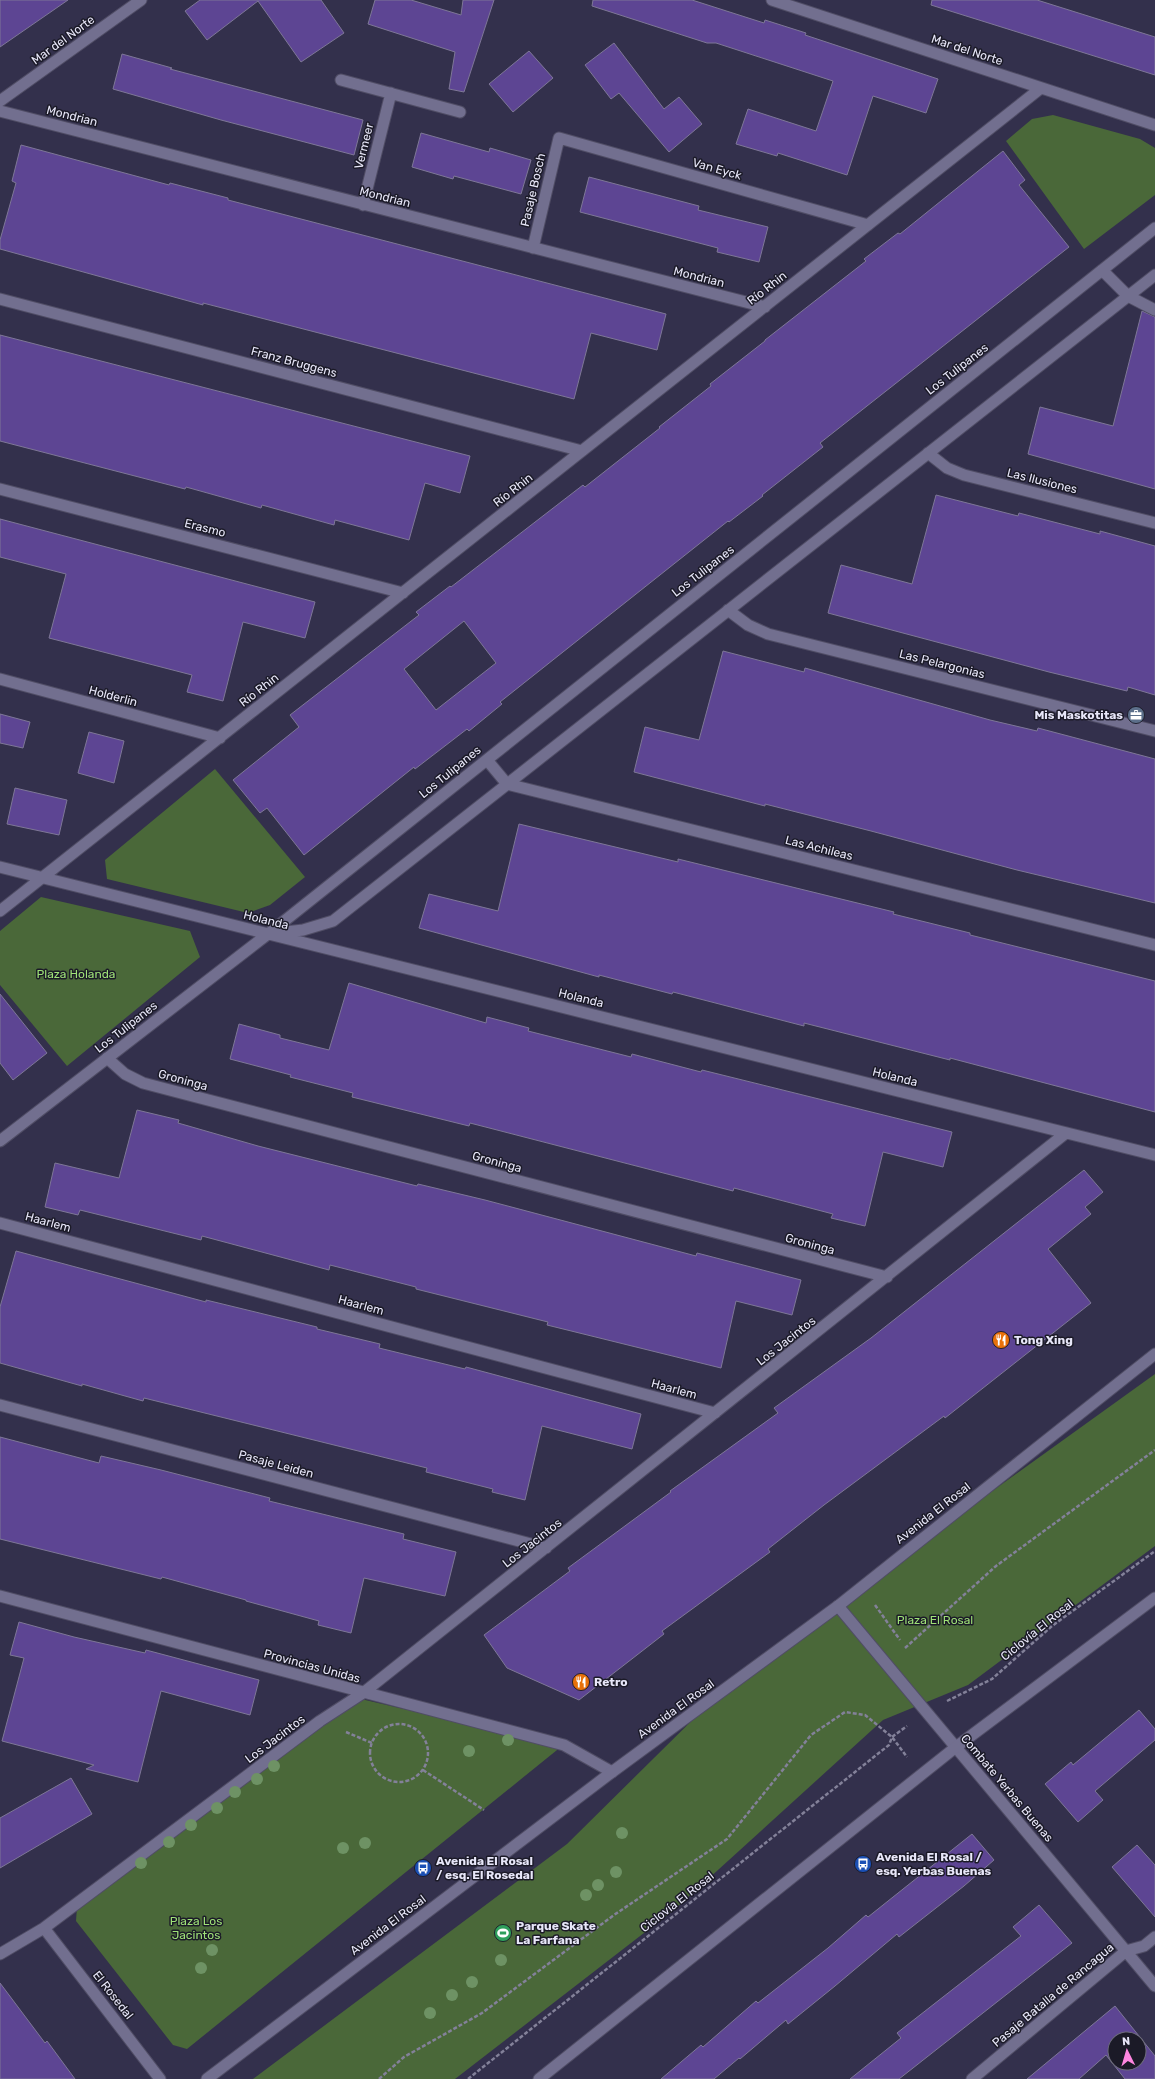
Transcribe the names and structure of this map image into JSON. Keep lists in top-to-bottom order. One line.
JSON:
{"streets":{"street":["Mar del Norte","Mondrian","Vermeer","Van Eyck","Pasaje Bosch","Río Rhin","Franz Bruggens","Los Tulipanes","Las Ilusiones","Erasmo","Las Pelargonias","Holderlin","Las Achileas","Holanda","Groninga","Haarlem","Los Jacintos","Pasaje Leiden","Avenida El Rosal","Provincias Unidas","Combate Yerbas Buenas","El Rosedal","Pasaje Batalla de Rancagua"],"path":["Ciclovía El Rosal"]},"crossings":[["Mar del Norte","Río Rhin"],["Mondrian","Vermeer"],["Mondrian","Pasaje Bosch"],["Mondrian","Río Rhin"],["Van Eyck","Pasaje Bosch"],["Van Eyck","Río Rhin"],["Río Rhin","Franz Bruggens"],["Río Rhin","Erasmo"],["Río Rhin","Holderlin"],["Río Rhin","Holanda"],["Los Tulipanes","Holanda"],["Los Tulipanes","Groninga"],["Holanda","Los Jacintos"],["Groninga","Los Jacintos"],["Haarlem","Los Jacintos"],["Los Jacintos","Pasaje Leiden"],["Los Jacintos","Provincias Unidas"],["Los Jacintos","El Rosedal"],["Avenida El Rosal","Provincias Unidas"],["Avenida El Rosal","Combate Yerbas Buenas"],["Combate Yerbas Buenas","Pasaje Batalla de Rancagua"]],"parks":["Plaza Holanda","Plaza El Rosal","Plaza Los Jacintos"],"places":{"office":["Mis Maskotitas"],"restaurant":["Tong Xing","Retro"],"bus stop":["Avenida El Rosal / esq. Yerbas Buenas","Avenida El Rosal / esq. El Rosedal"],"sports":["Parque Skate La Farfana"]},"north":"top"}
